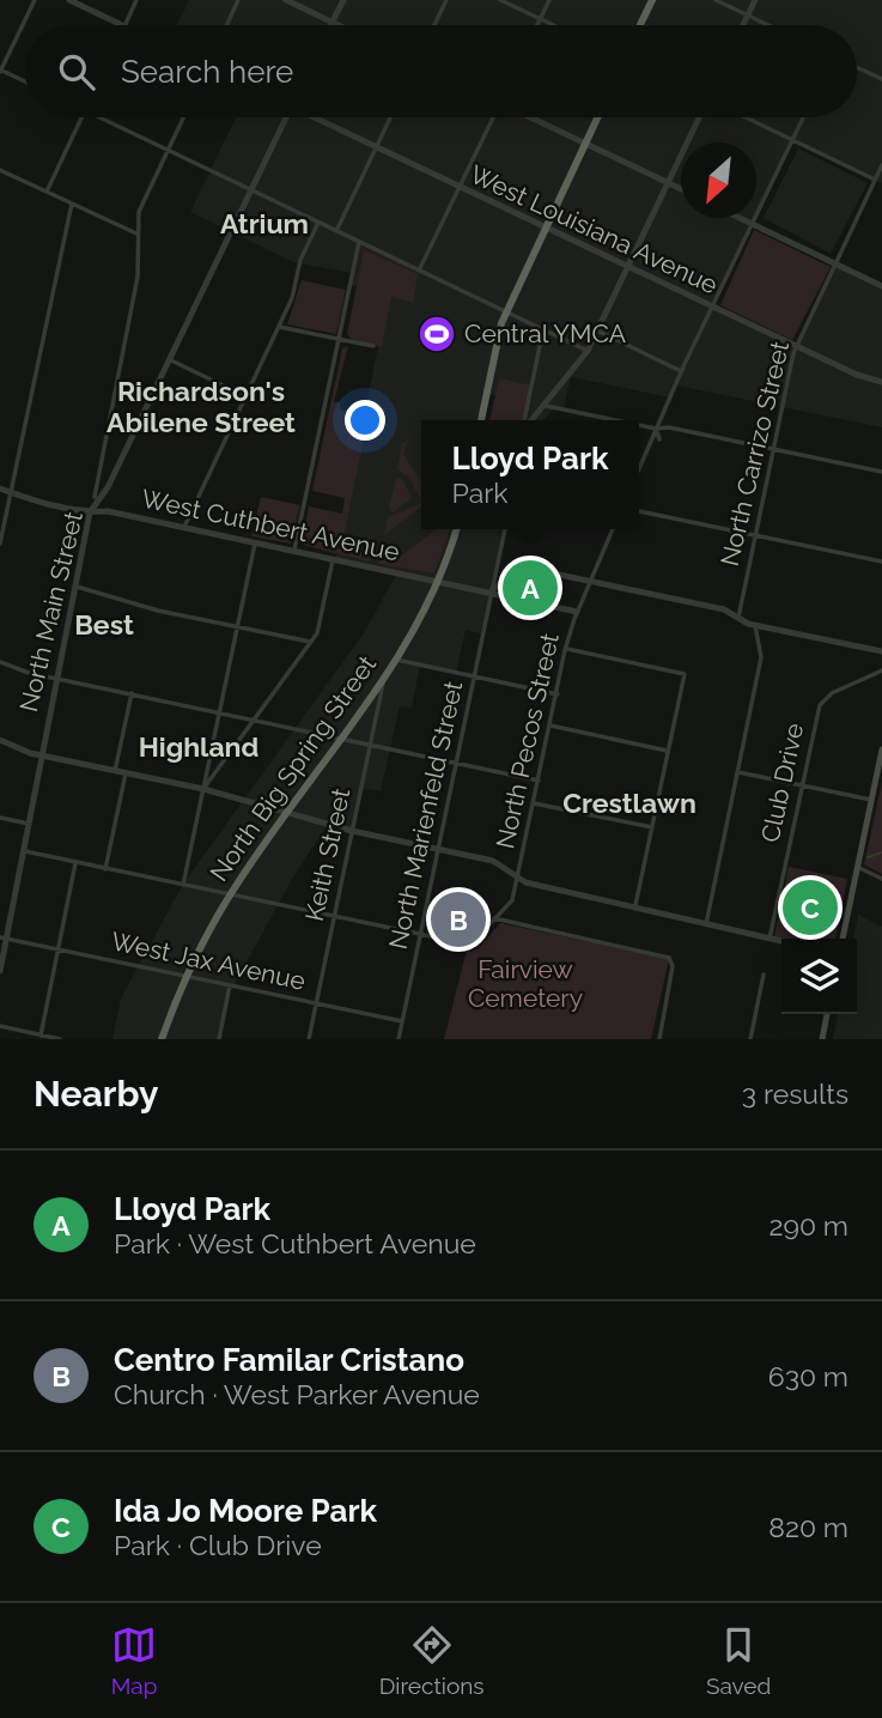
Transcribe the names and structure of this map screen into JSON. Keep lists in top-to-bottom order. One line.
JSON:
{"streets":{"highway":["North Big Spring Street"],"street":["West Louisiana Avenue","North Carrizo Street","West Cuthbert Avenue","North Main Street","North Pecos Street","Club Drive","North Marienfeld Street","Keith Street","West Jax Avenue"]},"crossings":[["West Louisiana Avenue","North Carrizo Street"],["West Cuthbert Avenue","North Main Street"],["West Cuthbert Avenue","North Pecos Street"],["West Cuthbert Avenue","North Big Spring Street"],["West Cuthbert Avenue","North Marienfeld Street"],["North Main Street","West Jax Avenue"],["North Pecos Street","North Marienfeld Street"],["North Big Spring Street","Keith Street"],["North Big Spring Street","West Jax Avenue"],["North Marienfeld Street","West Jax Avenue"],["Keith Street","West Jax Avenue"]],"districts":["Atrium","Richardson's Abilene Street","Best","Highland","Crestlawn"],"parks":["Fairview Cemetery"],"places":{"sports":["Central YMCA"]},"north":"bottom left","page":{"search":"Search here","popup":["Lloyd Park","Park"],"pins":["A","C","B"],"heading":["Nearby","3 results"],"list":[{"mark":"A","name":"Lloyd Park","note":"Park · West Cuthbert Avenue","value":"290 m"},{"mark":"B","name":"Centro Familar Cristano","note":"Church · West Parker Avenue","value":"630 m"},{"mark":"C","name":"Ida Jo Moore Park","note":"Park · Club Drive","value":"820 m"}],"nav":["Map","Directions","Saved"]}}
